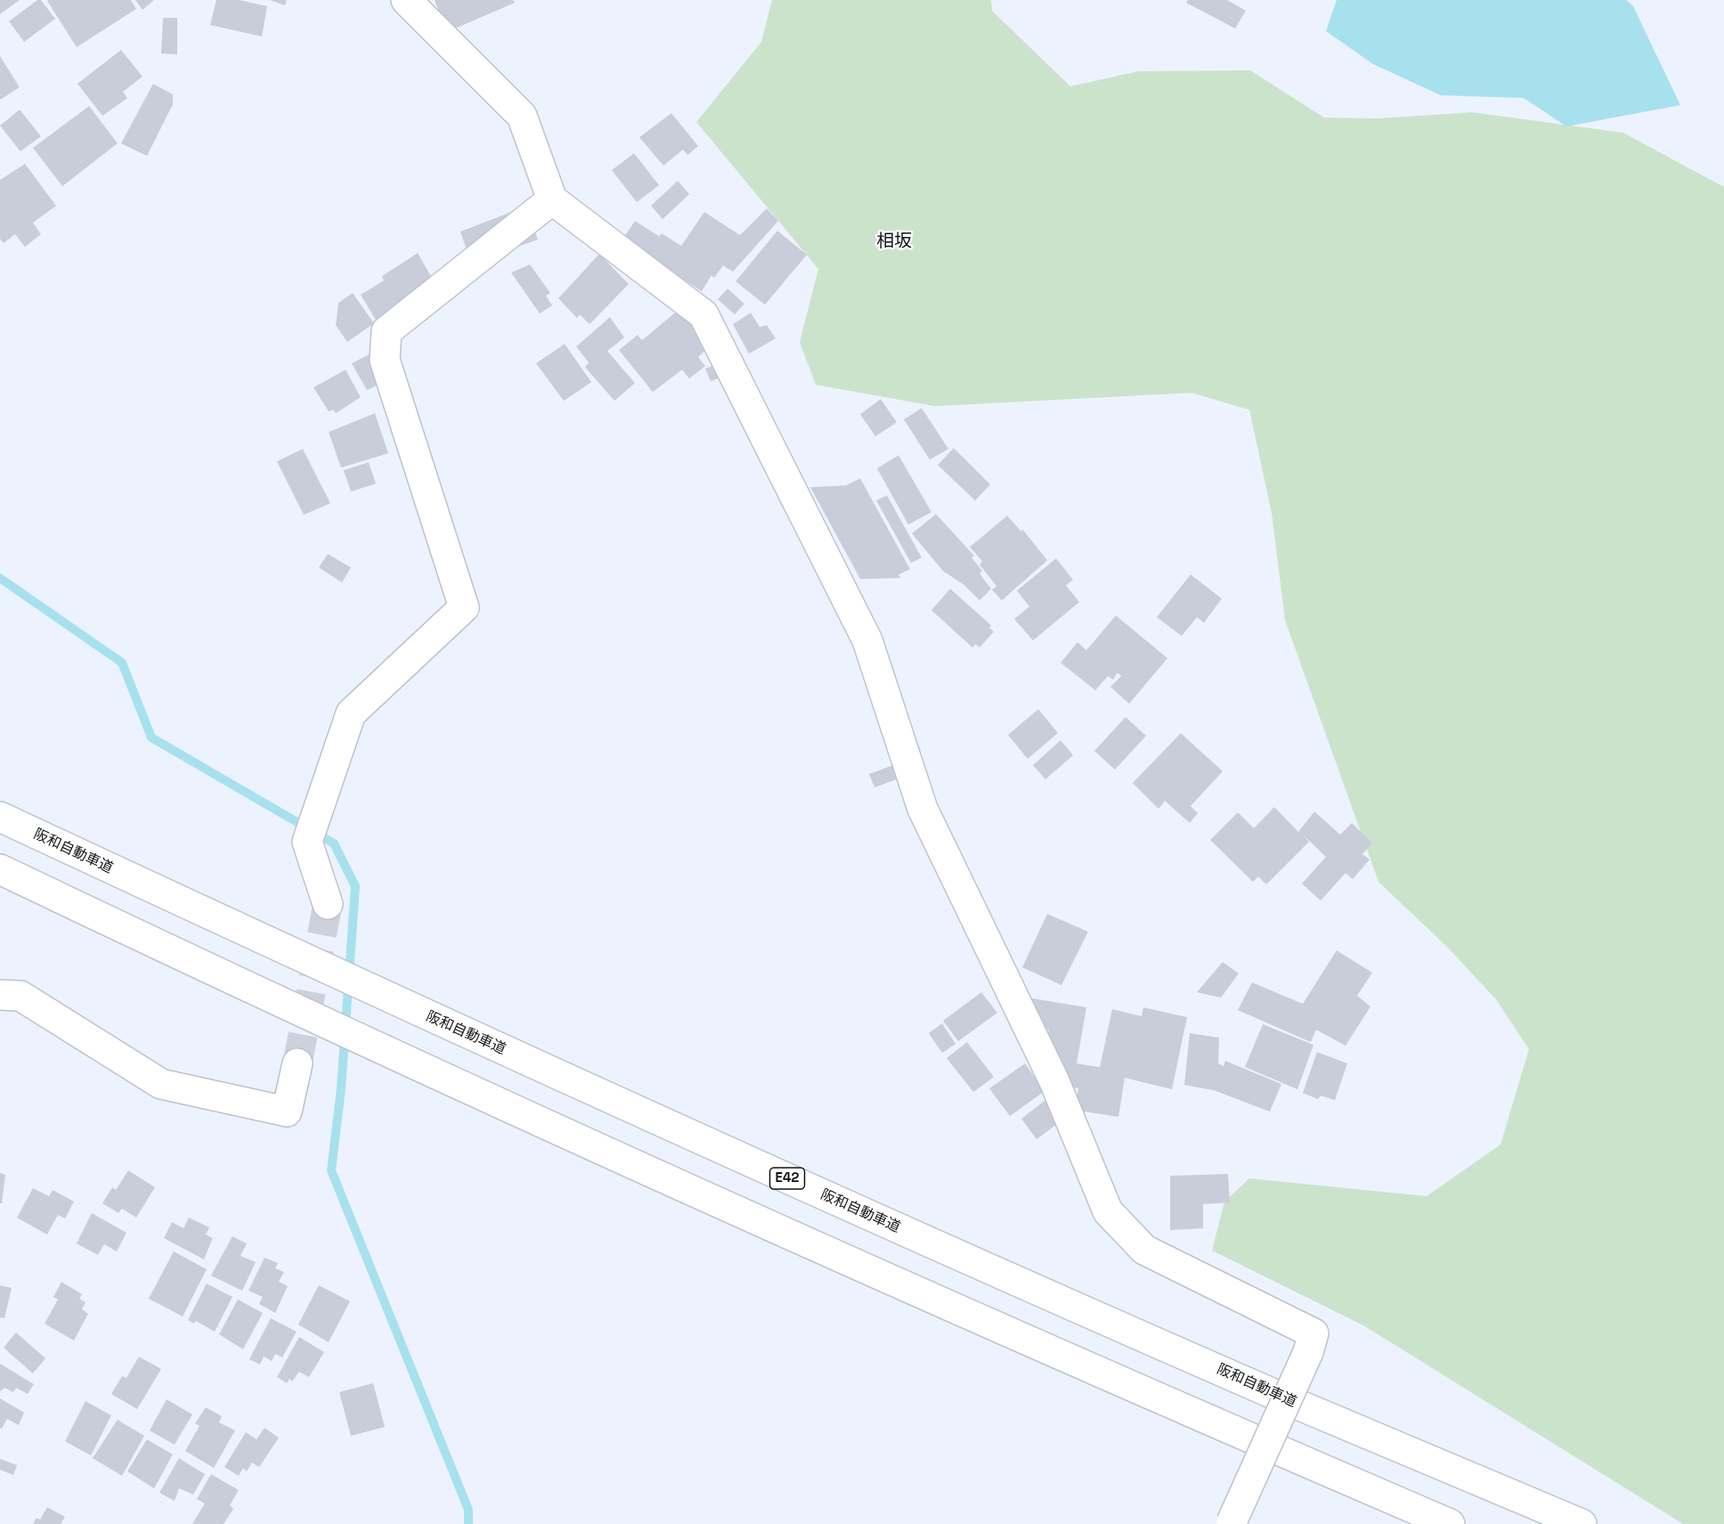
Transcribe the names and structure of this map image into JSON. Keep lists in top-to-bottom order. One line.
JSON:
{"streets":{"main road":["阪和自動車道","E42"]},"districts":["相坂"]}
